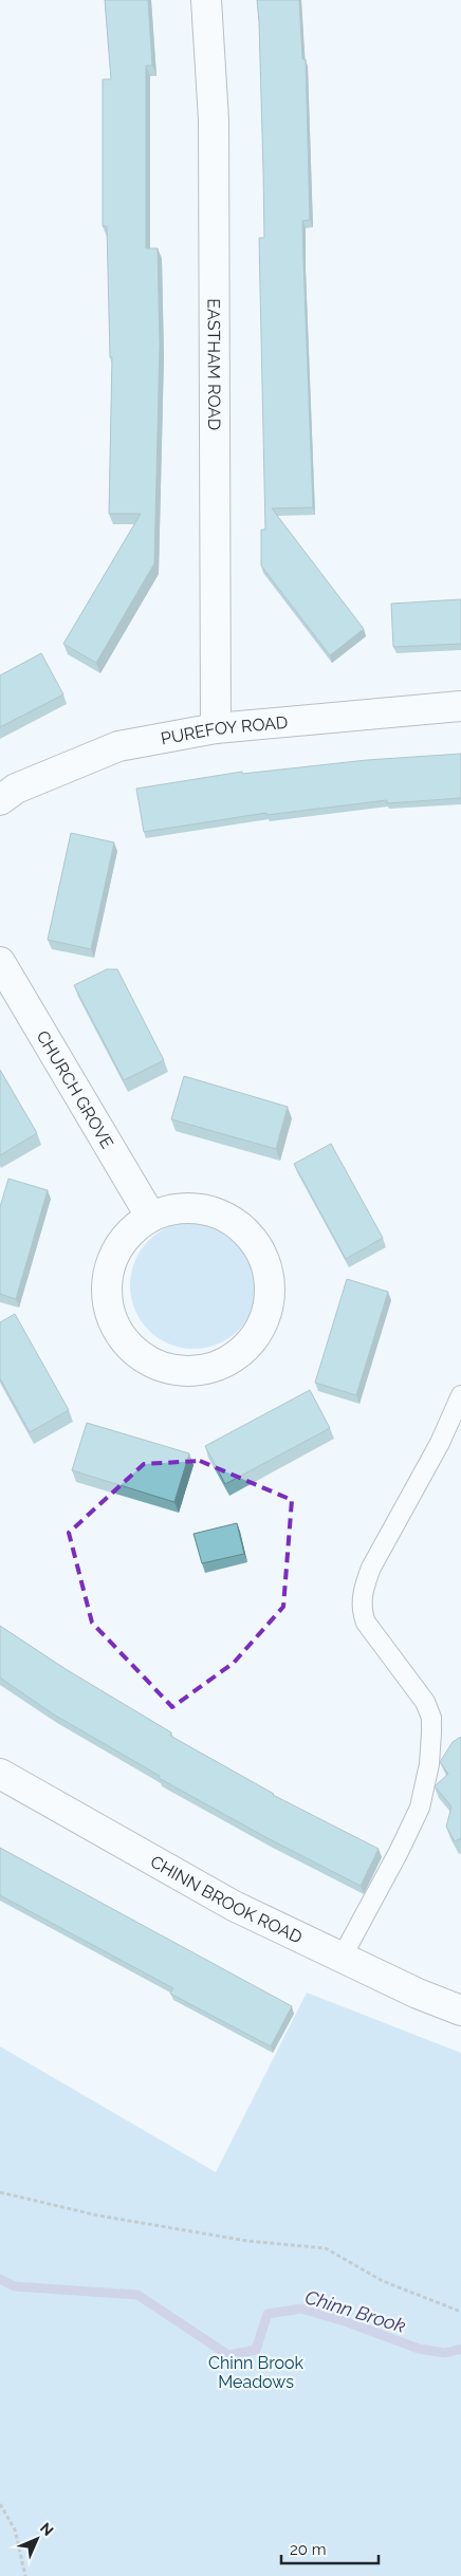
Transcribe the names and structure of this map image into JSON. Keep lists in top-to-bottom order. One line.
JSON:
{"streets":{"street":["EASTHAM ROAD","PUREFOY ROAD","CHURCH GROVE","CHINN BROOK ROAD"]},"crossings":[["EASTHAM ROAD","PUREFOY ROAD"]],"water":["Chinn Brook"],"parks":["Chinn Brook Meadows"],"scale_bar":"20 m","north":"top right"}
